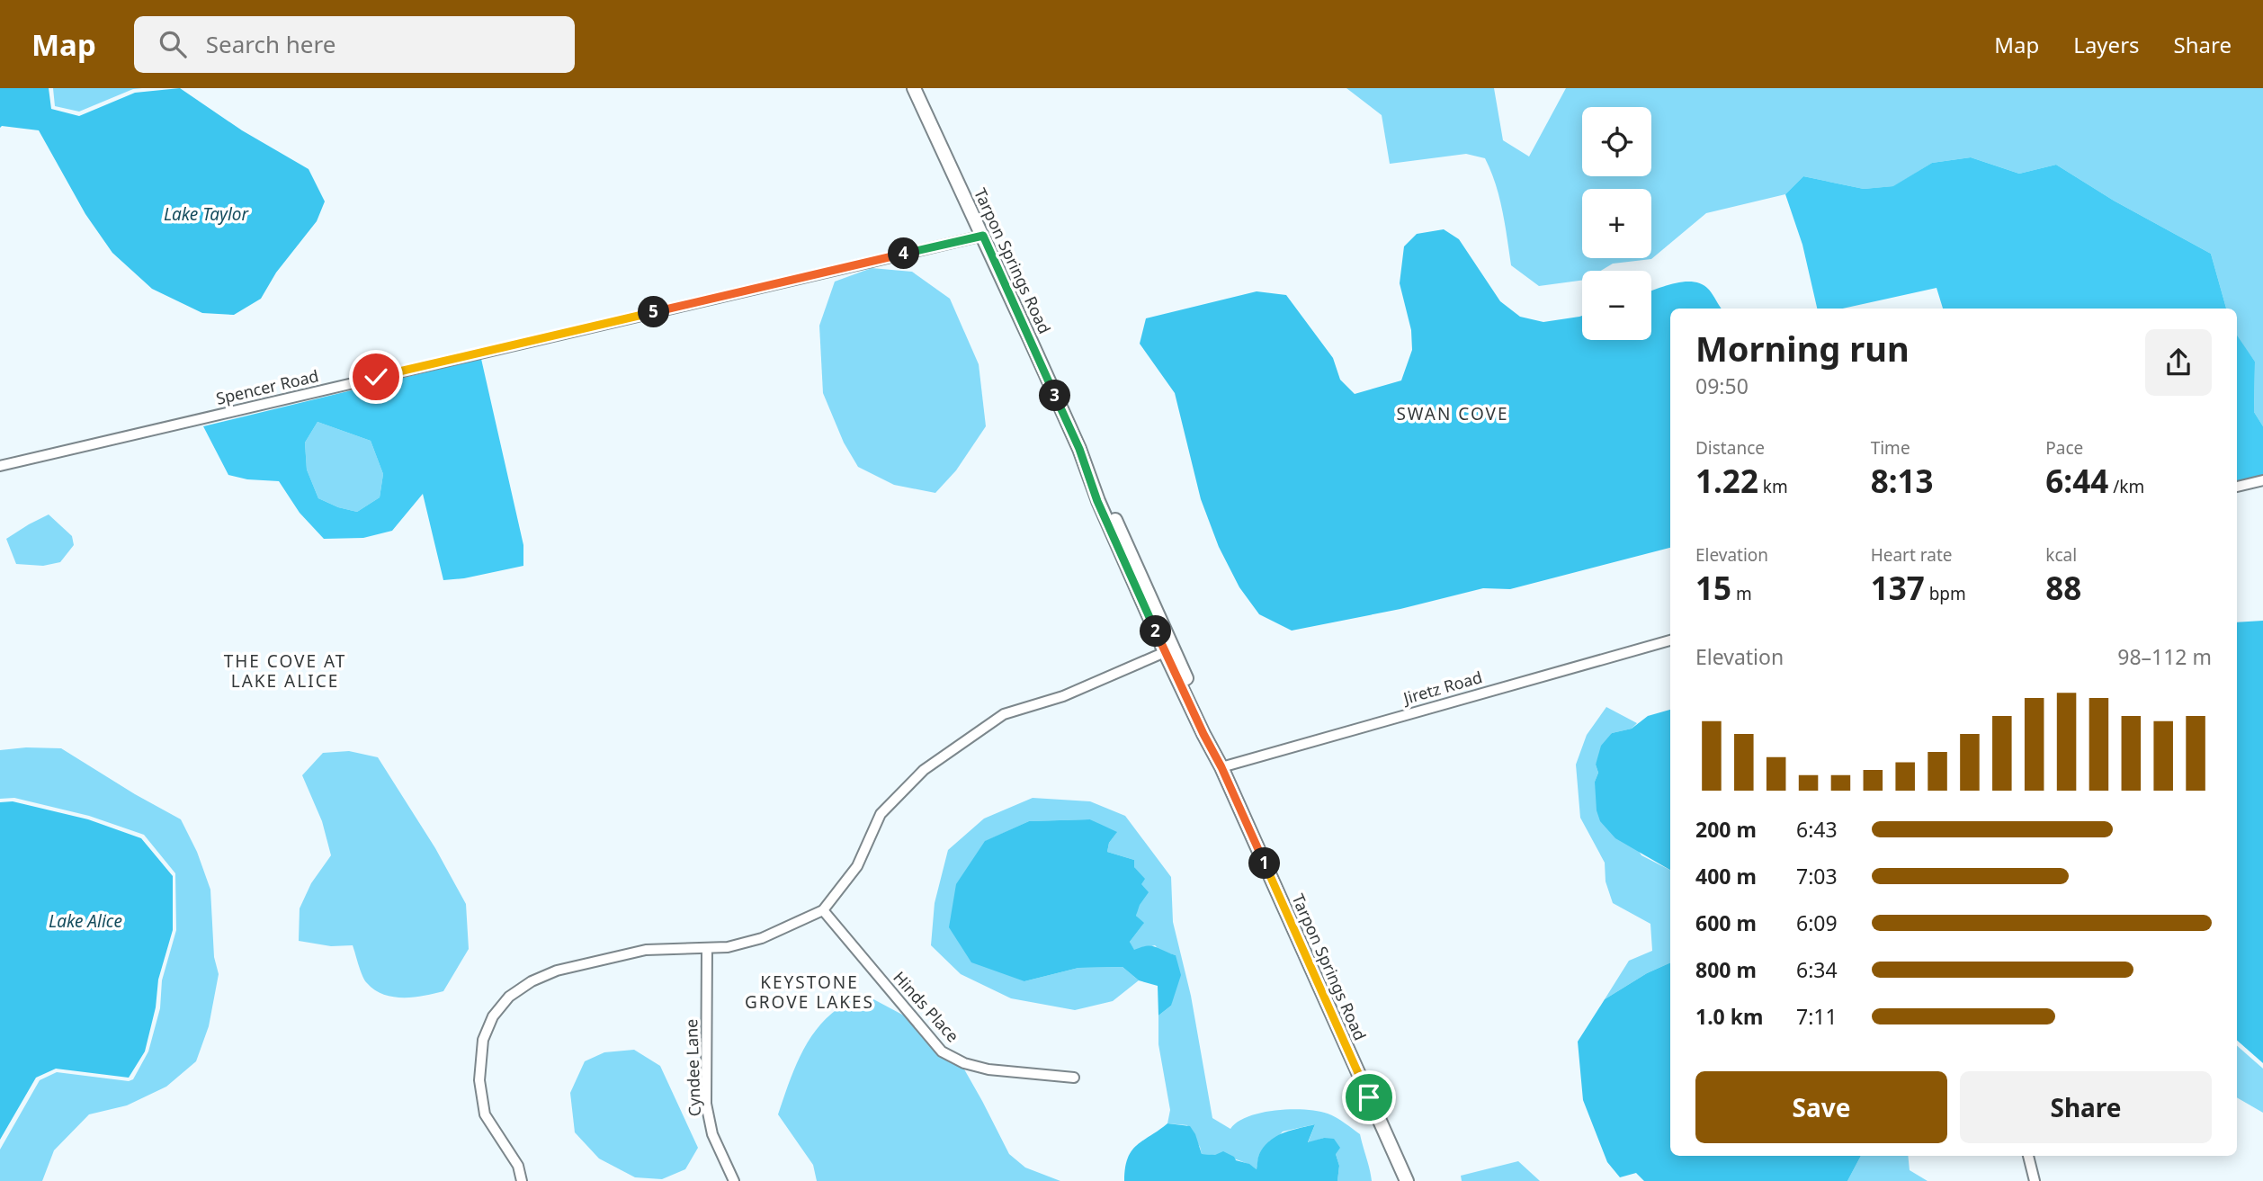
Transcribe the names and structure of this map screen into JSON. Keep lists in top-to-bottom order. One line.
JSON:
{"streets":{"main road":["Tarpon Springs Road"],"street":["Spencer Road","Jiretz Road","Hinds Place","Cyndee Lane"]},"crossings":[["Tarpon Springs Road","Spencer Road"],["Tarpon Springs Road","Jiretz Road"]],"districts":["SWAN COVE","THE COVE AT LAKE ALICE","KEYSTONE GROVE LAKES"],"water":["Lake Taylor","Lake Alice"],"page":{"header":"Map","search":"Search here","nav":["Map","Layers","Share"],"map_buttons":["+","−"],"pins":["4","5","3","2","1"],"heading":["Morning run","09:50"],"stats":[["Distance","1.22 km"],["Time","8:13"],["Pace","6:44 /km"],["Elevation","15 m"],["Heart rate","137 bpm"],["kcal","88"]],"chart":["Elevation","98–112 m"],"list":[{"name":"200 m","note":"6:43"},{"name":"400 m","note":"7:03"},{"name":"600 m","note":"6:09"},{"name":"800 m","note":"6:34"},{"name":"1.0 km","note":"7:11"}],"buttons":["Save","Share"]}}
